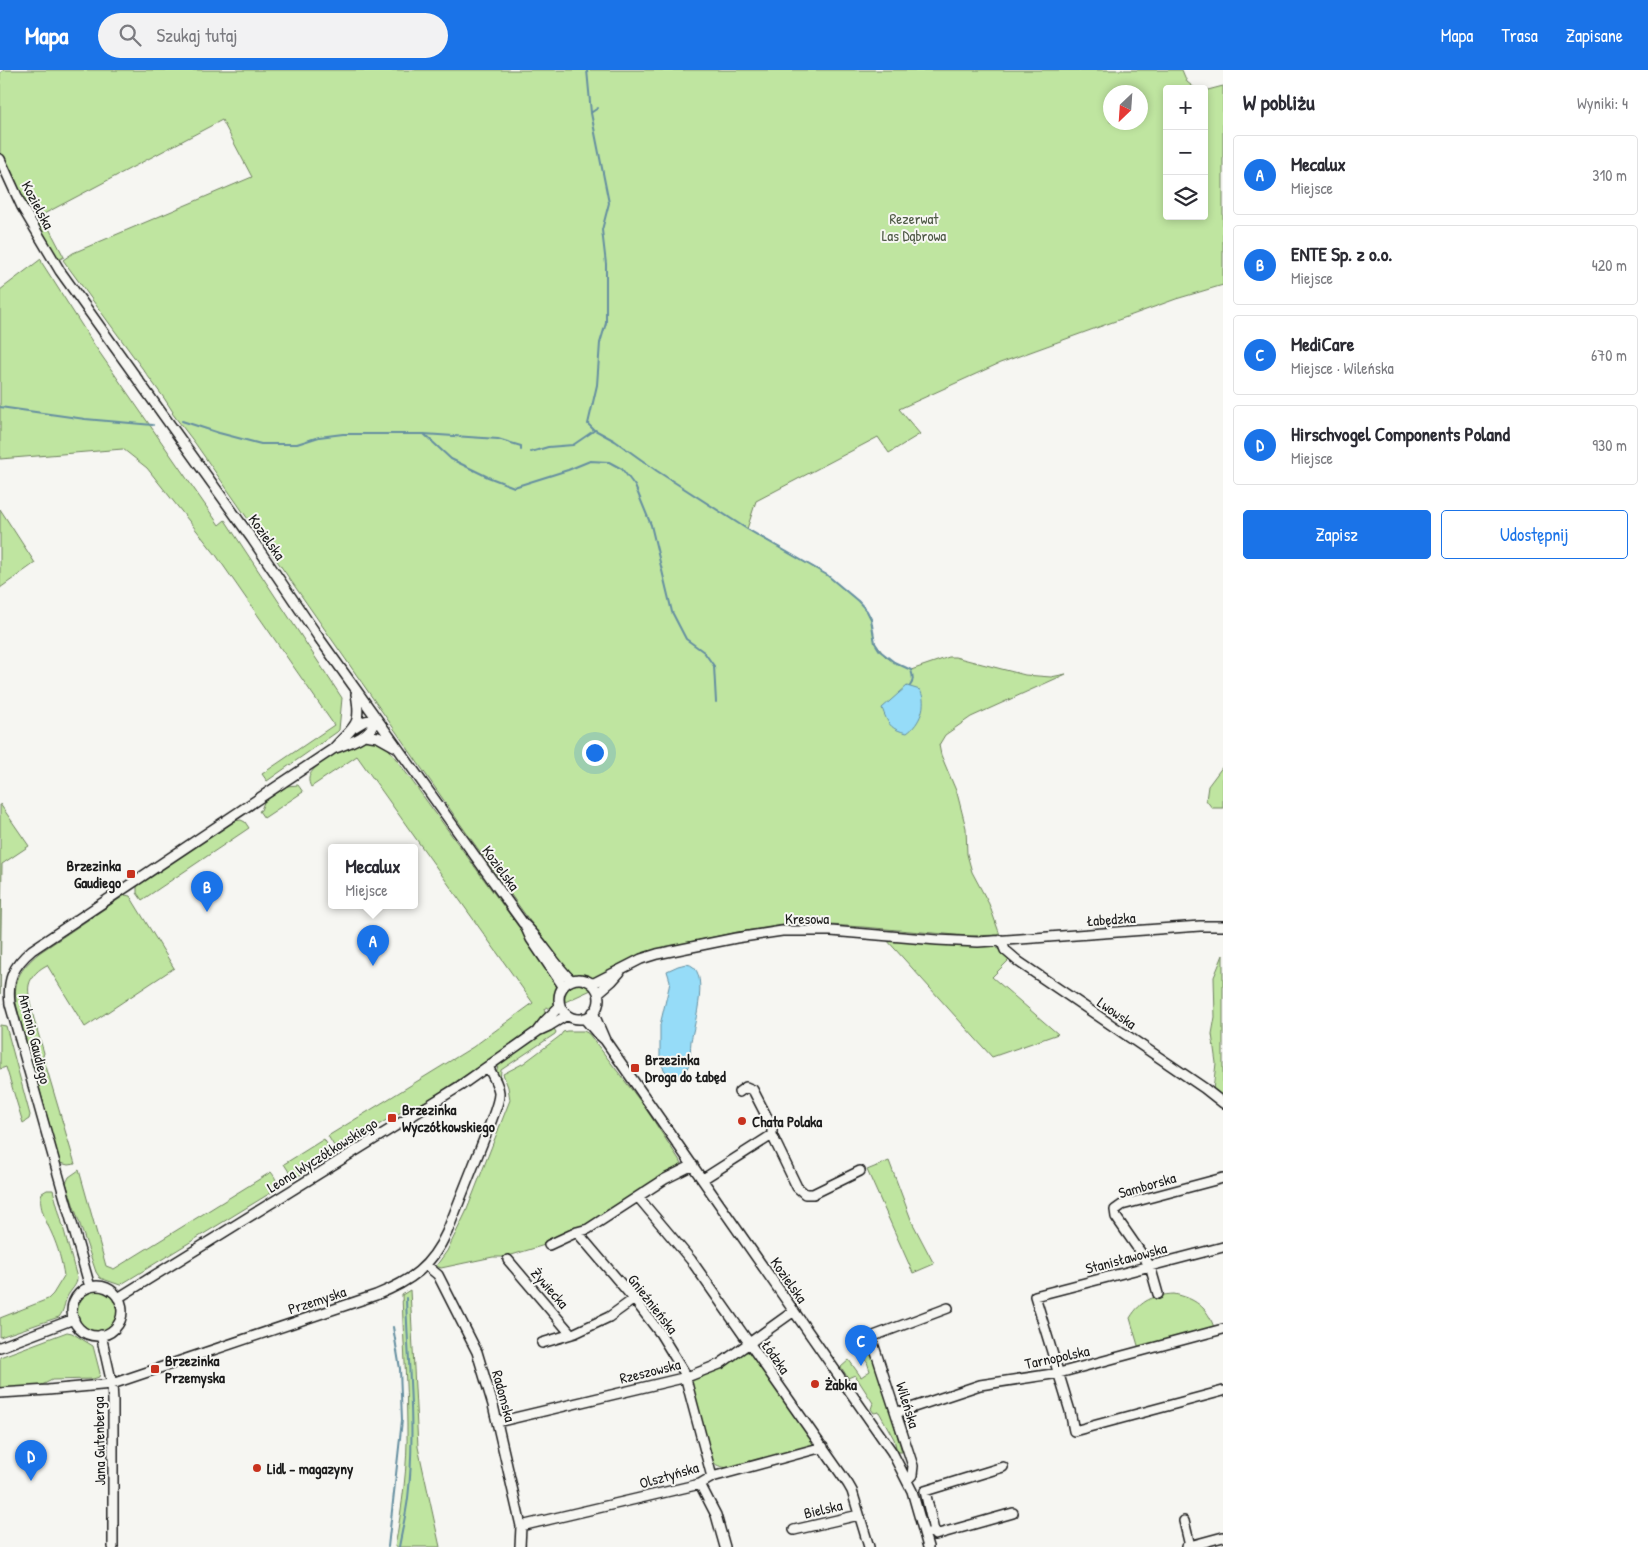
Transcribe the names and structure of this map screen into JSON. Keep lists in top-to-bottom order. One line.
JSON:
{"streets":{"street":["Kozielska","Kresowa","Łabędzka","Lwowska","Antonio Gaudiego","Leona Wyczółkowskiego","Samborska","Stanisławowska","Żywiecka","Przemyska","Gnieźnieńska","Łódzka","Tarnopolska","Rzeszowska","Radomska","Wileńska","Jana Gutenberga","Olsztyńska","Bielska"]},"crossings":[["Kozielska","Kresowa"],["Kozielska","Antonio Gaudiego"],["Kozielska","Leona Wyczółkowskiego"],["Kozielska","Rzeszowska"],["Kozielska","Wileńska"],["Kresowa","Łabędzka"],["Kresowa","Lwowska"],["Kresowa","Leona Wyczółkowskiego"],["Łabędzka","Lwowska"],["Antonio Gaudiego","Leona Wyczółkowskiego"],["Antonio Gaudiego","Jana Gutenberga"],["Leona Wyczółkowskiego","Przemyska"],["Leona Wyczółkowskiego","Jana Gutenberga"],["Samborska","Stanisławowska"],["Stanisławowska","Tarnopolska"],["Przemyska","Radomska"],["Przemyska","Jana Gutenberga"],["Gnieźnieńska","Rzeszowska"],["Gnieźnieńska","Olsztyńska"],["Łódzka","Rzeszowska"],["Łódzka","Olsztyńska"],["Łódzka","Bielska"],["Tarnopolska","Wileńska"],["Rzeszowska","Radomska"],["Radomska","Olsztyńska"]],"parks":["Rezerwat Las Dąbrowa"],"places":{"transit":["Brzezinka Gaudiego","Brzezinka Droga do Łabęd","Brzezinka Wyczółkowskiego","Brzezinka Przemyska"],"other":["Chata Polaka","Żabka","Lidl - magazyny"]},"north":"bottom left","page":{"header":"Mapa","search":"Szukaj tutaj","nav":["Mapa","Trasa","Zapisane"],"heading":["W pobliżu","Wyniki: 4"],"map_buttons":["+","−"],"list":[{"mark":"A","name":"Mecalux","note":"Miejsce","value":"310 m"},{"mark":"B","name":"ENTE Sp. z o.o.","note":"Miejsce","value":"420 m"},{"mark":"C","name":"MediCare","note":"Miejsce · Wileńska","value":"670 m"},{"mark":"D","name":"Hirschvogel Components Poland","note":"Miejsce","value":"930 m"}],"buttons":["Zapisz","Udostępnij"],"popup":["Mecalux","Miejsce"],"pins":["B","A","C","D"]}}
